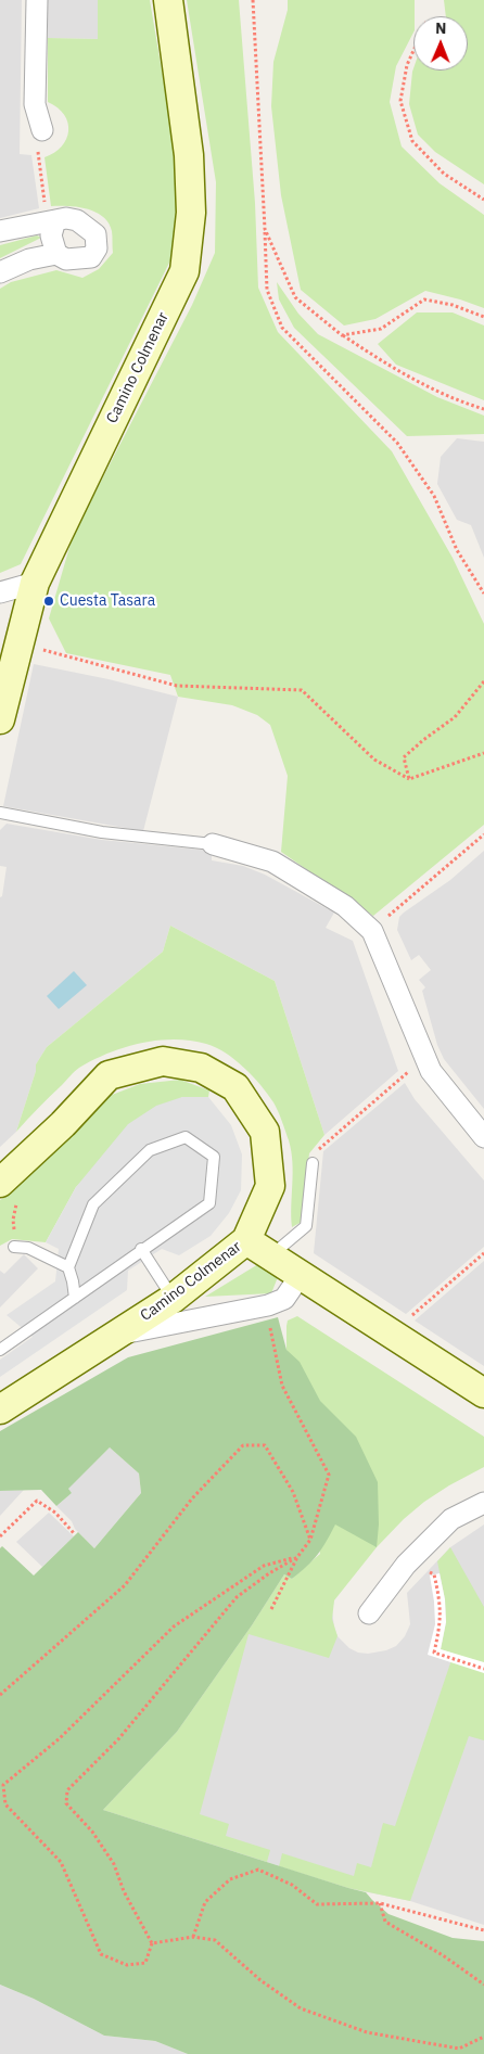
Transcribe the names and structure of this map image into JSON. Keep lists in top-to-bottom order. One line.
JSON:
{"streets":{"main road":["Camino Colmenar"]},"places":["Cuesta Tasara"],"north":"top"}
